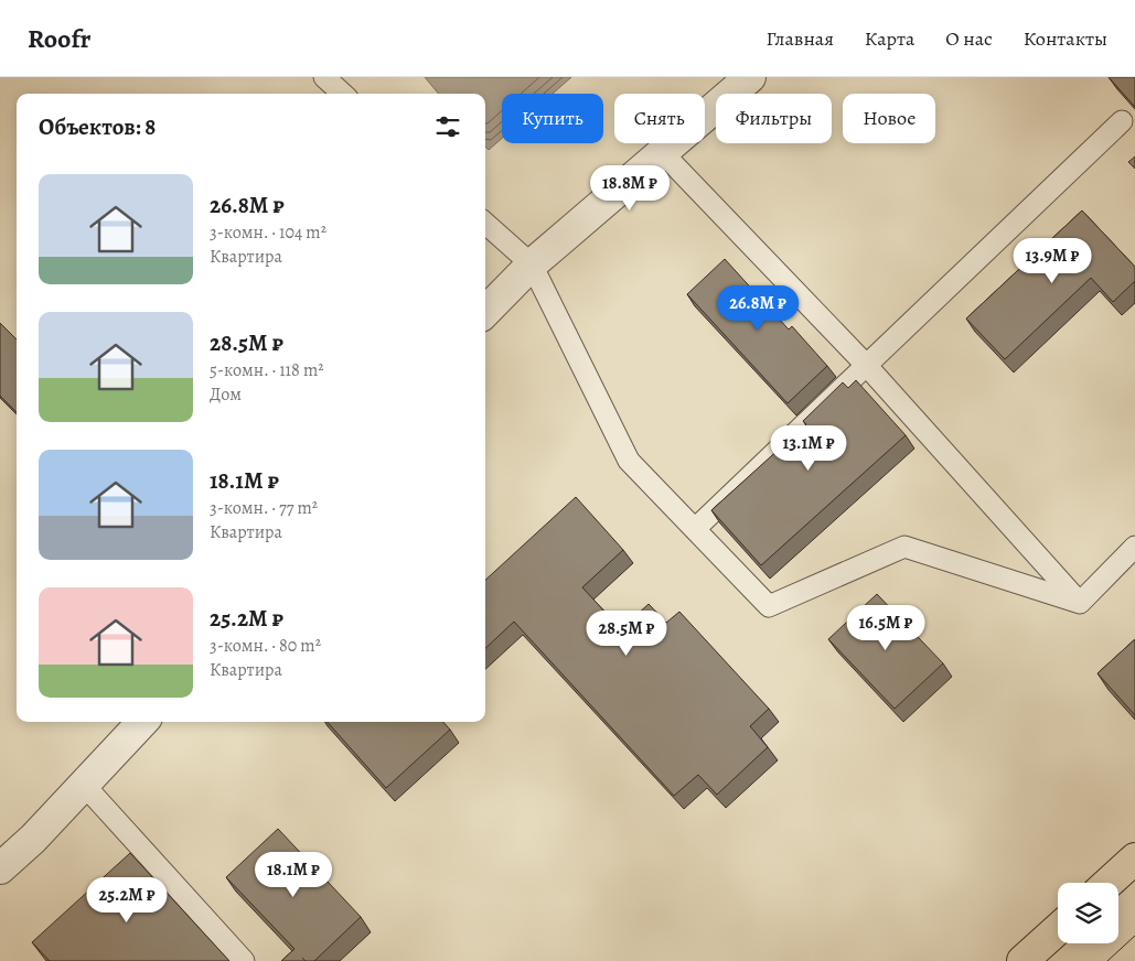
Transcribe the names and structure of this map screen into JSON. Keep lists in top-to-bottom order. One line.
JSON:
{"page":{"header":"Roofr","nav":["Главная","Карта","О нас","Контакты"],"chip":["Купить","Снять","Фильтры","Новое"],"heading":"Объектов: 8","list":[{"name":"26.8M ₽","note":"3-комн. · 104 m² · Квартира"},{"name":"28.5M ₽","note":"5-комн. · 118 m² · Дом"},{"name":"18.1M ₽","note":"3-комн. · 77 m² · Квартира"},{"name":"25.2M ₽","note":"3-комн. · 80 m² · Квартира"}],"price":["18.8M ₽","13.9M ₽","26.8M ₽","13.1M ₽","16.5M ₽","28.5M ₽","18.1M ₽","25.2M ₽"]}}
